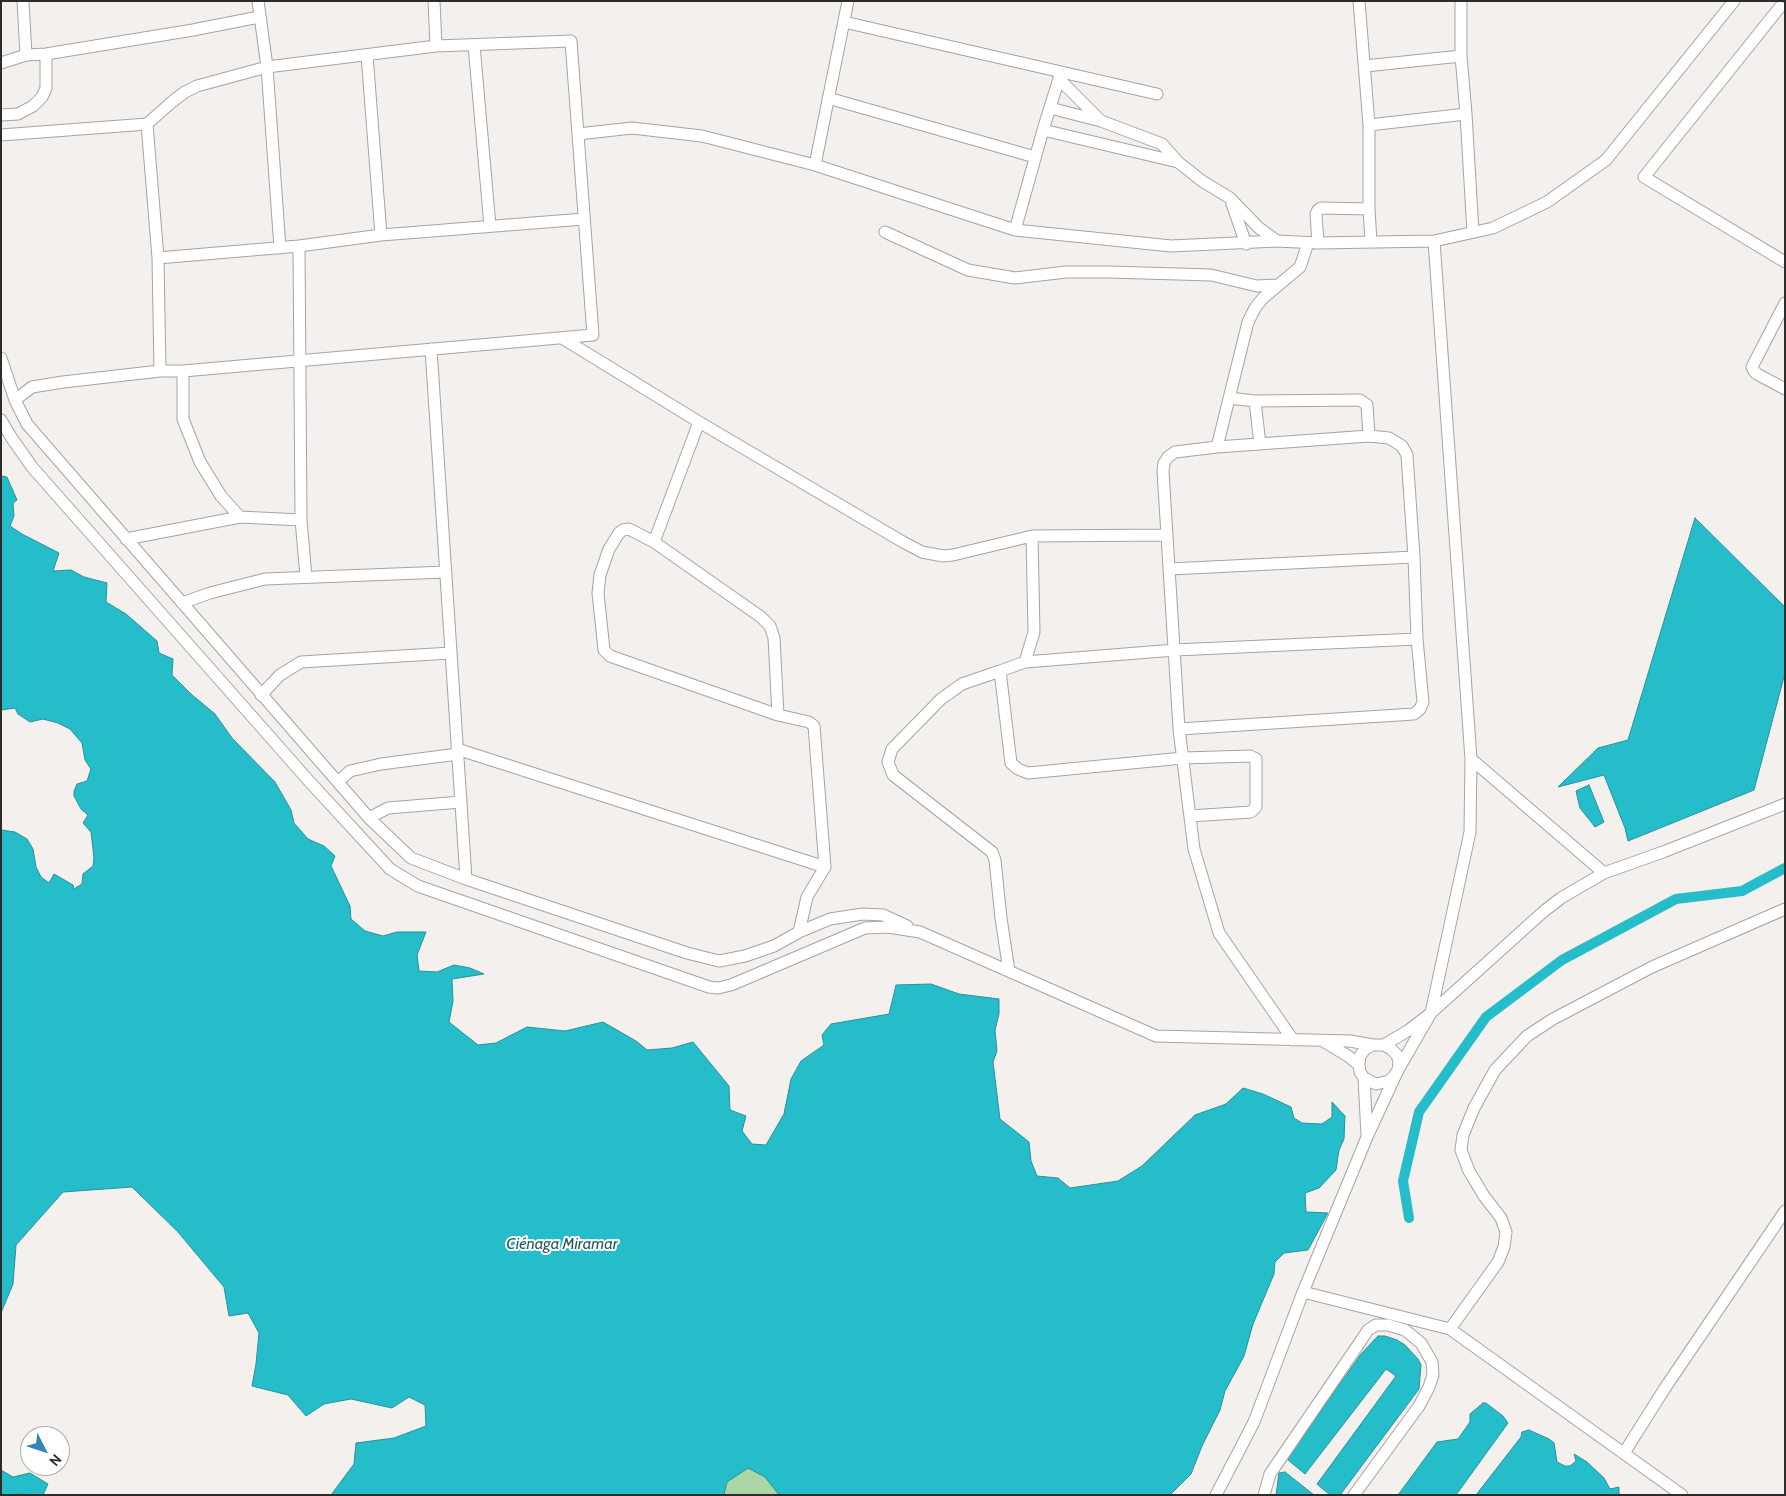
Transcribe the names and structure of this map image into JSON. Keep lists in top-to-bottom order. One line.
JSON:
{"water":["Ciénaga Miramar"],"north":"bottom right"}
